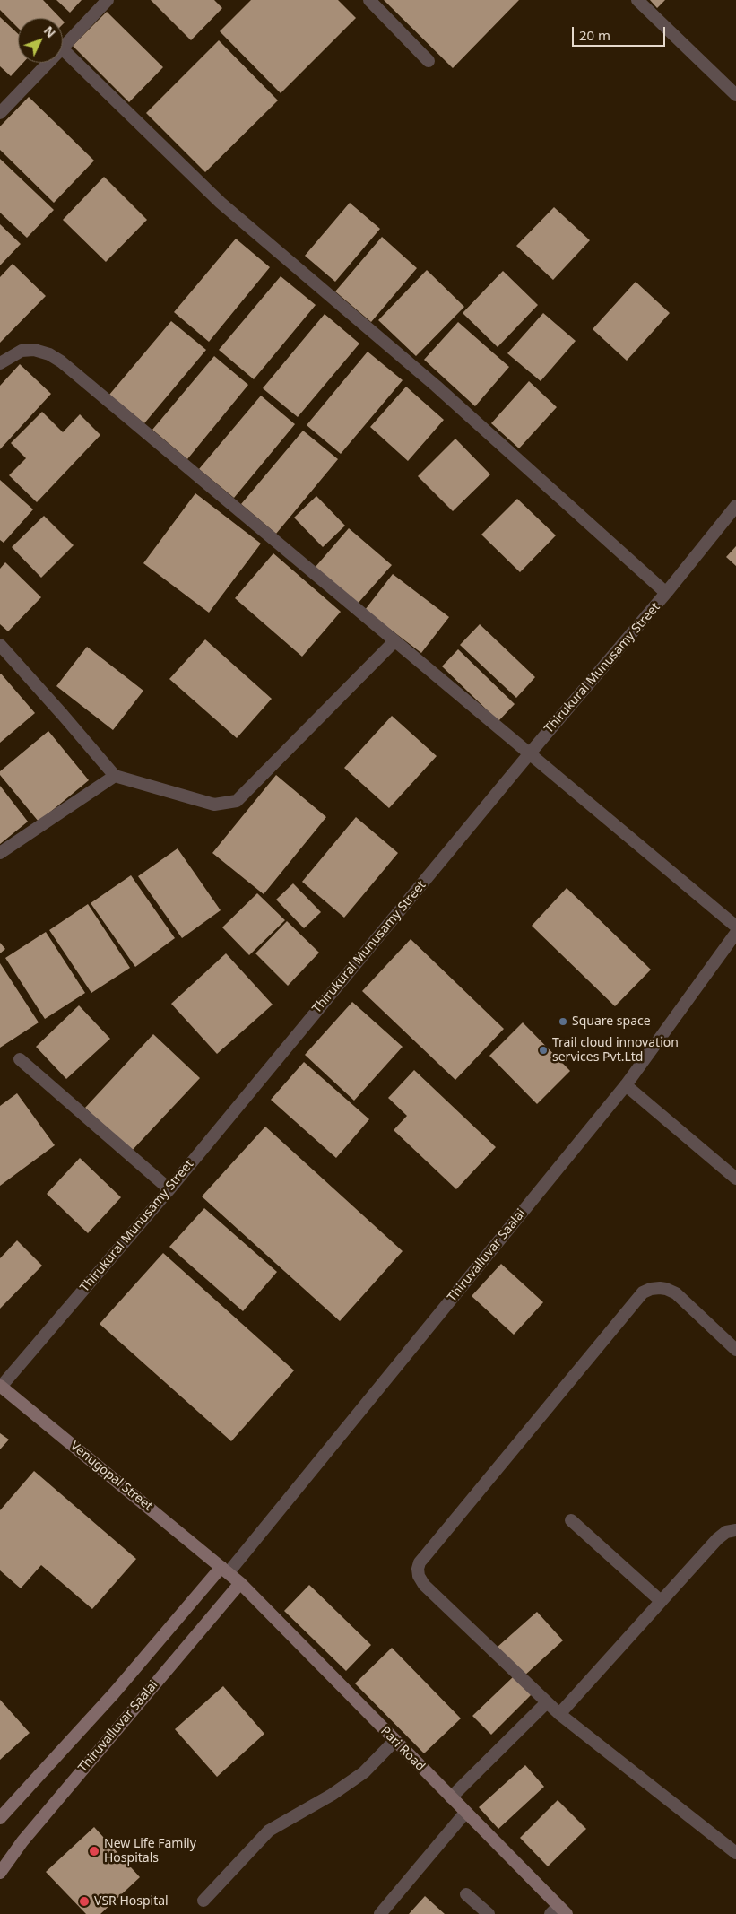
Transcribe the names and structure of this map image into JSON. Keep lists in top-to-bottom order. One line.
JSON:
{"streets":{"main road":["Thiruvalluvar Saalai","Venugopal Street","Pari Road"],"street":["Thirukural Munusamy Street"]},"crossings":[["Thirukural Munusamy Street","Venugopal Street"],["Thiruvalluvar Saalai","Venugopal Street"],["Thiruvalluvar Saalai","Pari Road"],["Venugopal Street","Pari Road"]],"places":["Square space","Trail cloud innovation services Pvt.Ltd","New Life Family Hospitals","VSR Hospital"],"scale_bar":"20 m","north":"top right"}
